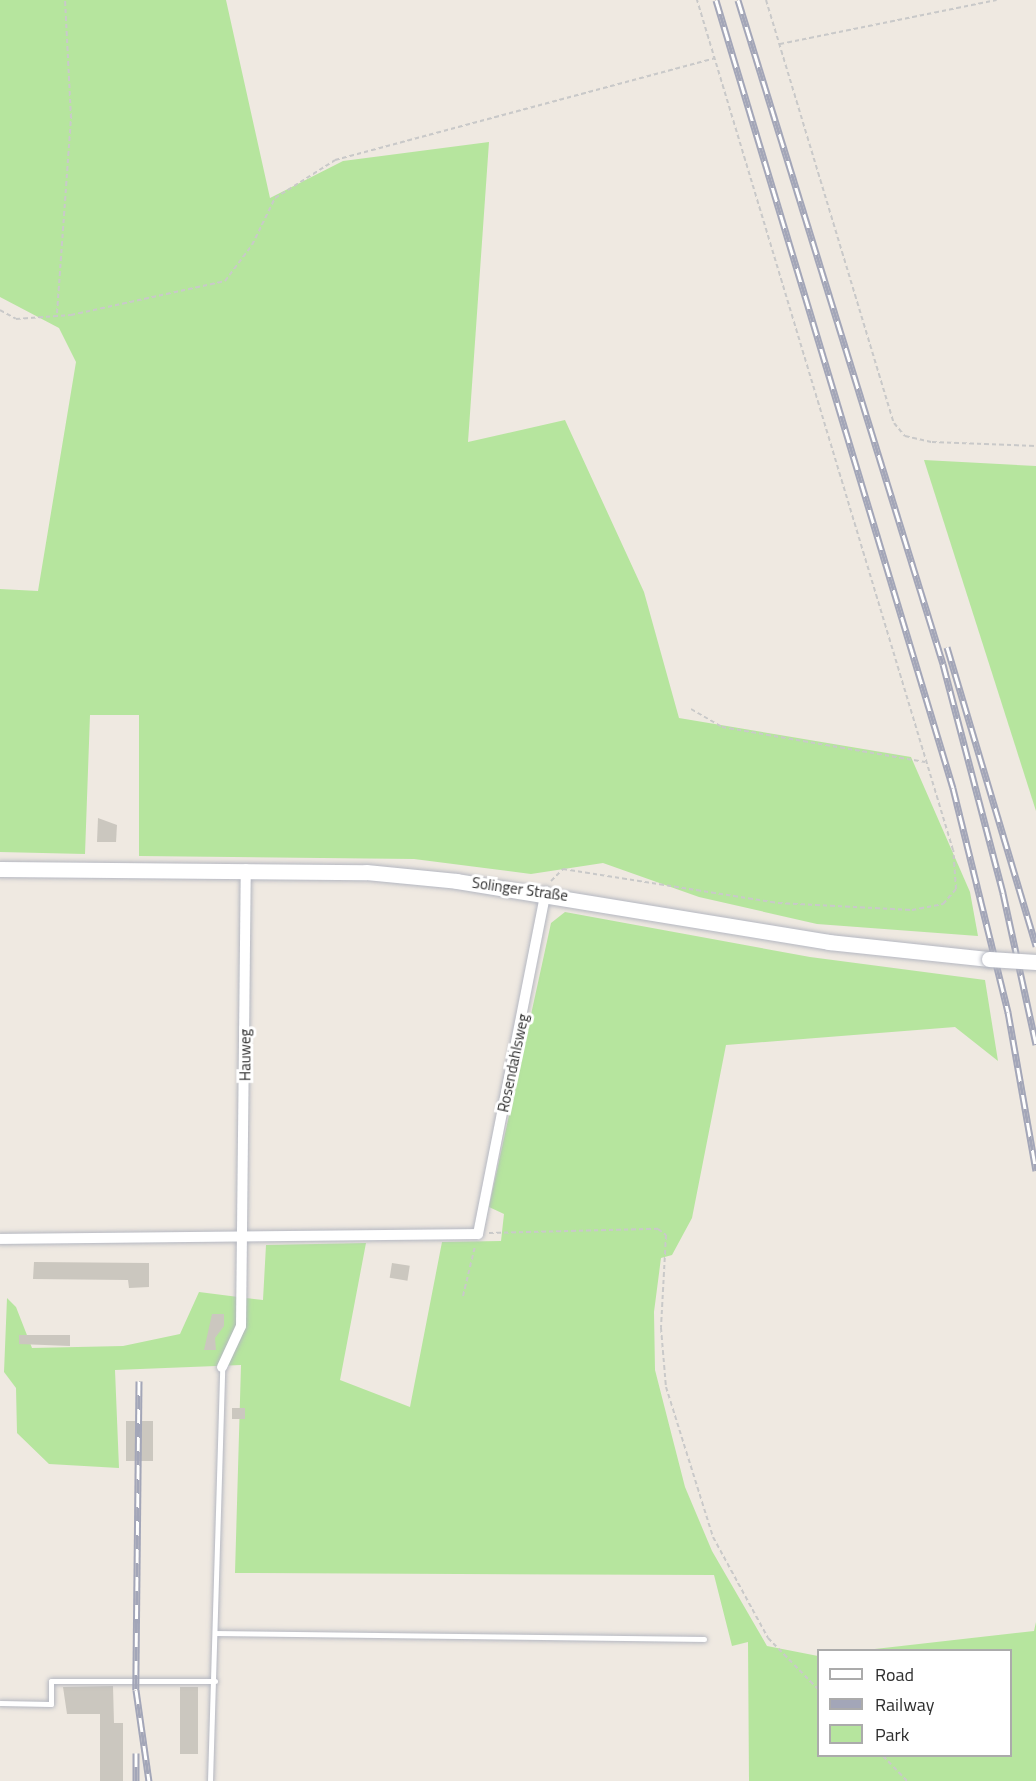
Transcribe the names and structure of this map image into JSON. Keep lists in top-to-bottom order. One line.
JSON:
{"streets":{"main road":["Solinger Straße"],"street":["Hauweg","Rosendahlsweg"]},"crossings":[["Solinger Straße","Hauweg"],["Solinger Straße","Rosendahlsweg"]],"legend":["Road","Railway","Park"]}
